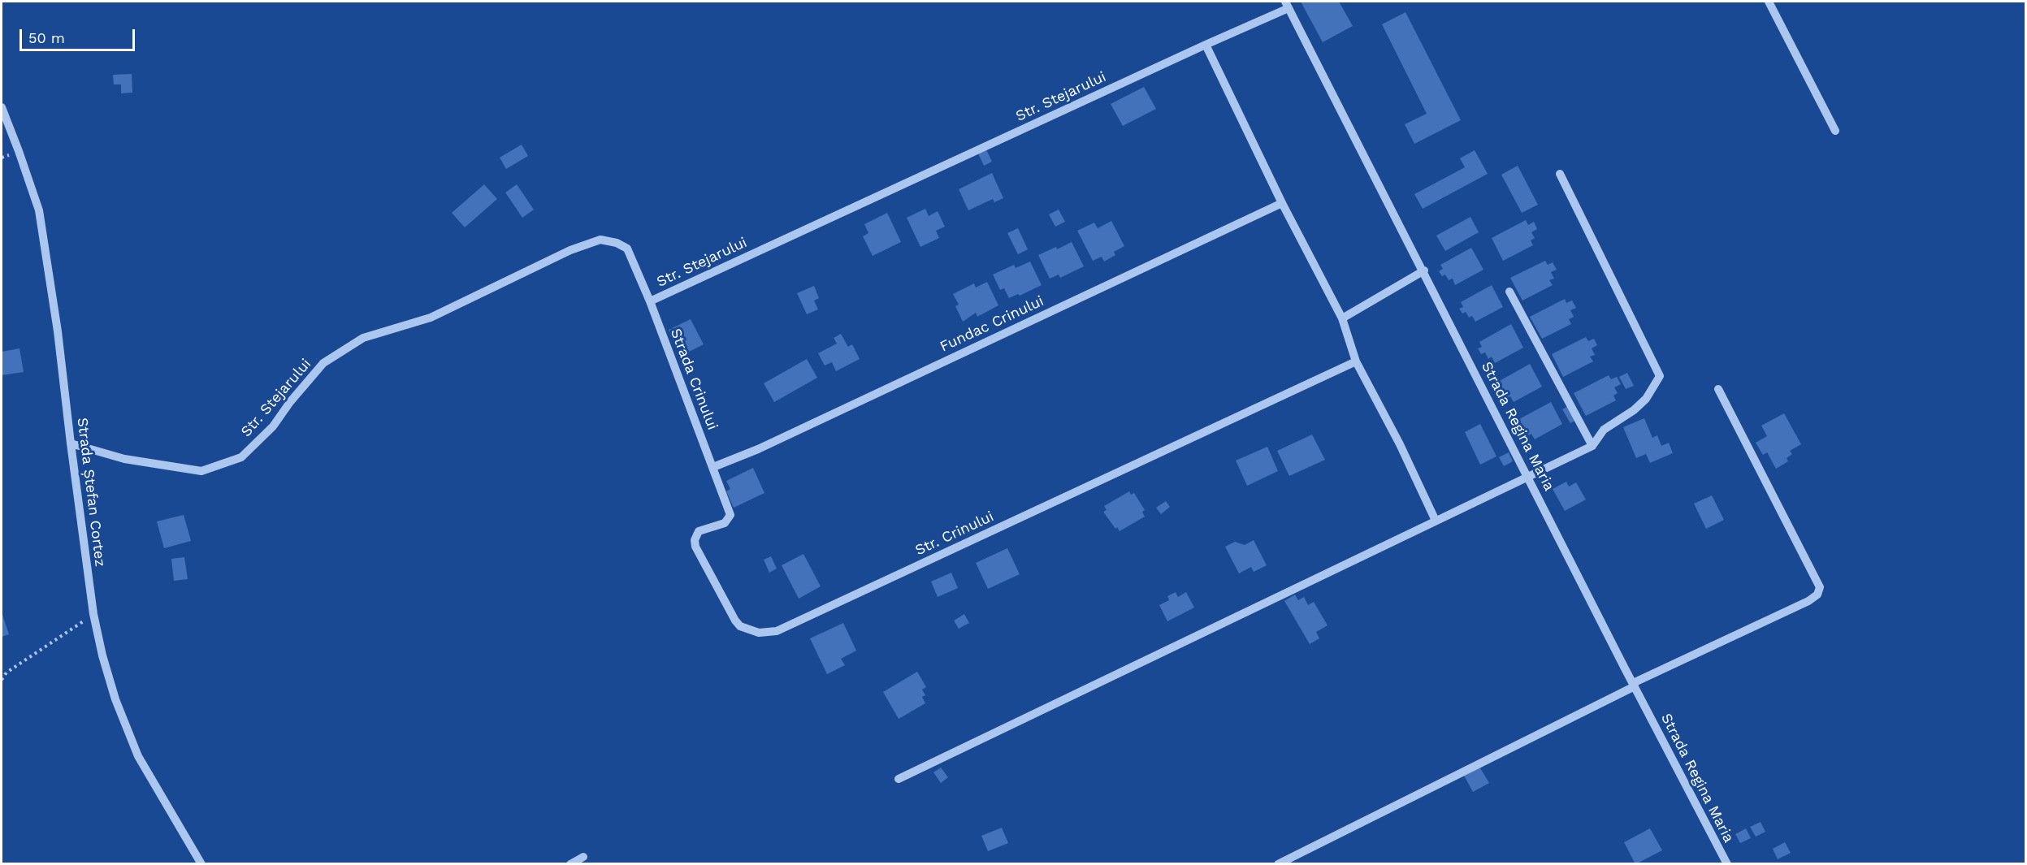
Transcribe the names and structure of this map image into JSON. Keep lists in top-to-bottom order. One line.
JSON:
{"streets":{"street":["Str. Stejarului","Fundac Crinului","Strada Crinului","Strada Regina Maria","Strada Ștefan Cortez","Str. Crinului"]},"crossings":[["Str. Stejarului","Strada Crinului"],["Str. Stejarului","Strada Regina Maria"],["Str. Stejarului","Strada Ștefan Cortez"],["Fundac Crinului","Strada Crinului"],["Fundac Crinului","Str. Crinului"],["Strada Crinului","Str. Crinului"]],"scale_bar":"50 m"}
